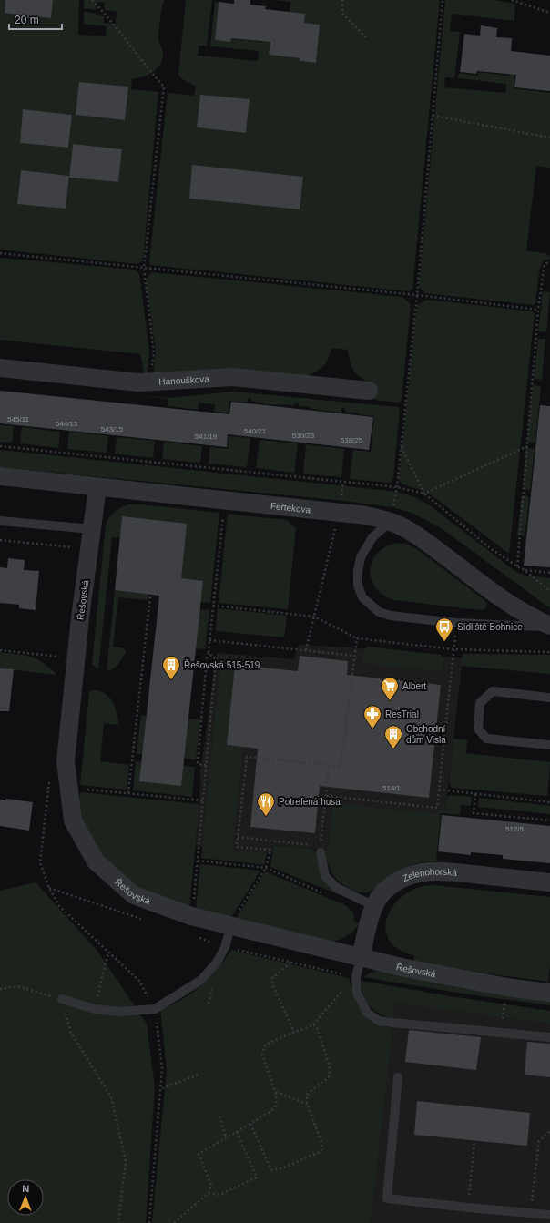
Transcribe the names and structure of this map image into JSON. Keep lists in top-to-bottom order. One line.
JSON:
{"streets":{"street":["Hanouškova","Feřtekova","Řešovská","Zelenohorská"]},"crossings":[["Feřtekova","Řešovská"],["Řešovská","Zelenohorská"]],"places":{"bus stop":["Sídliště Bohnice"],"building":["Řešovská 515-519","Obchodní dům Visla"],"supermarket":["Albert"],"pharmacy":["ResTrial"],"restaurant":["Potrefená husa"]},"house_numbers":["545/11","544/13","543/15","540/21","539/23","541/19","538/25","514/1","512/5"],"scale_bar":"20 m","north":"top"}
